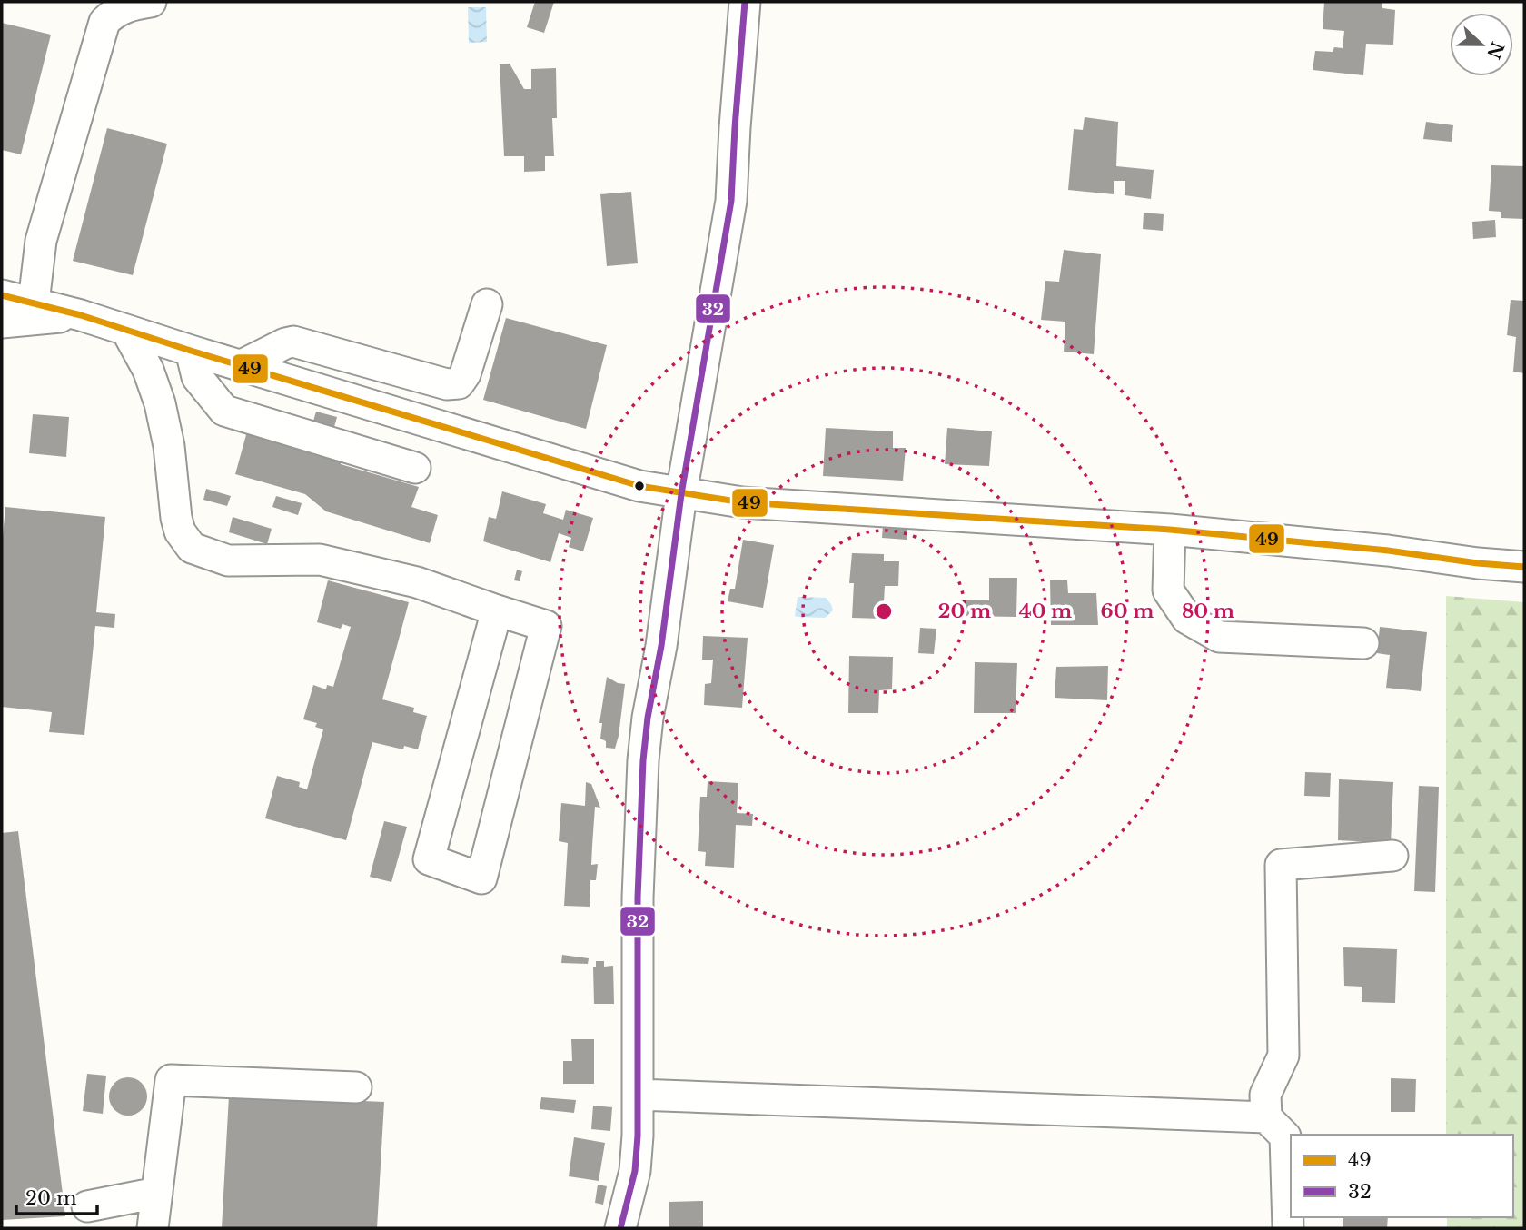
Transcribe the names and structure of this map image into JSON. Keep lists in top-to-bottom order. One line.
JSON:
{"lines":["transit line 32","transit line 49"],"legend":["49","32"],"scale_bar":"20 m","north":"right","rings":["20 m","40 m","60 m","80 m"]}
